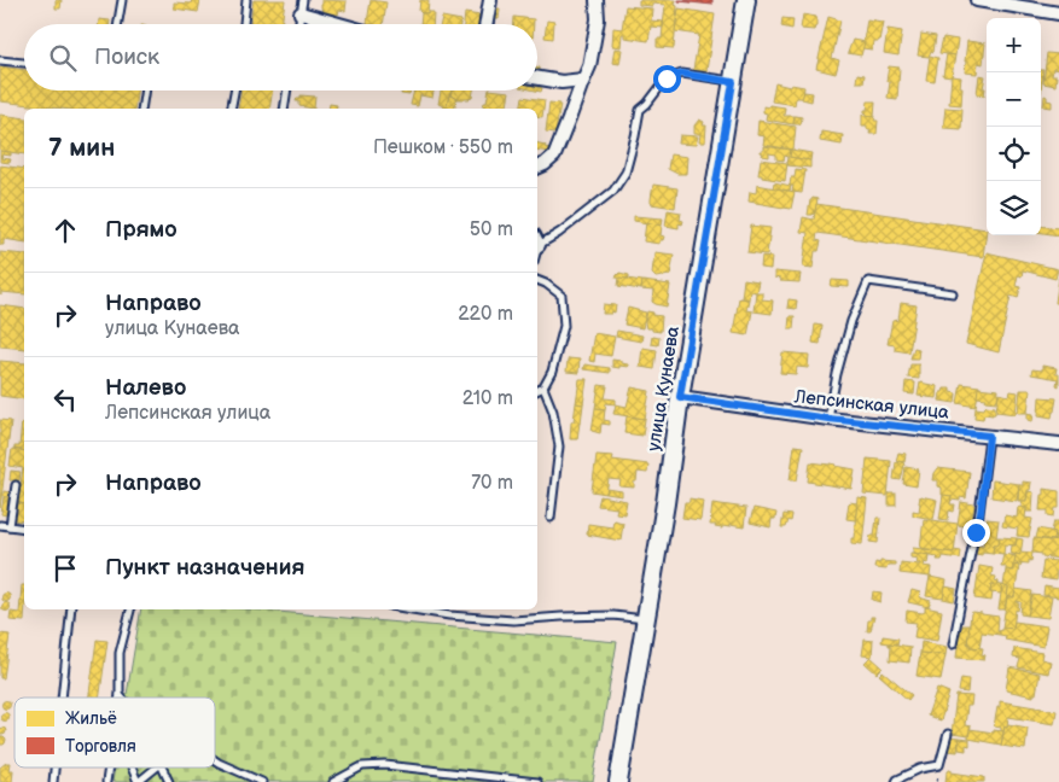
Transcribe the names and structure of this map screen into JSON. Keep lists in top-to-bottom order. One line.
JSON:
{"streets":{"main road":["улица Кунаева"],"street":["Лепсинская улица"]},"crossings":[["улица Кунаева","Лепсинская улица"]],"legend":["Жильё","Торговля"],"page":{"map_buttons":["+","−"],"search":"Поиск","heading":["7 мин","Пешком · 550 m"],"list":[["Прямо","50 m"],["Направо","улица Кунаева","220 m"],["Налево","Лепсинская улица","210 m"],["Направо","70 m"],"Пункт назначения"]}}
